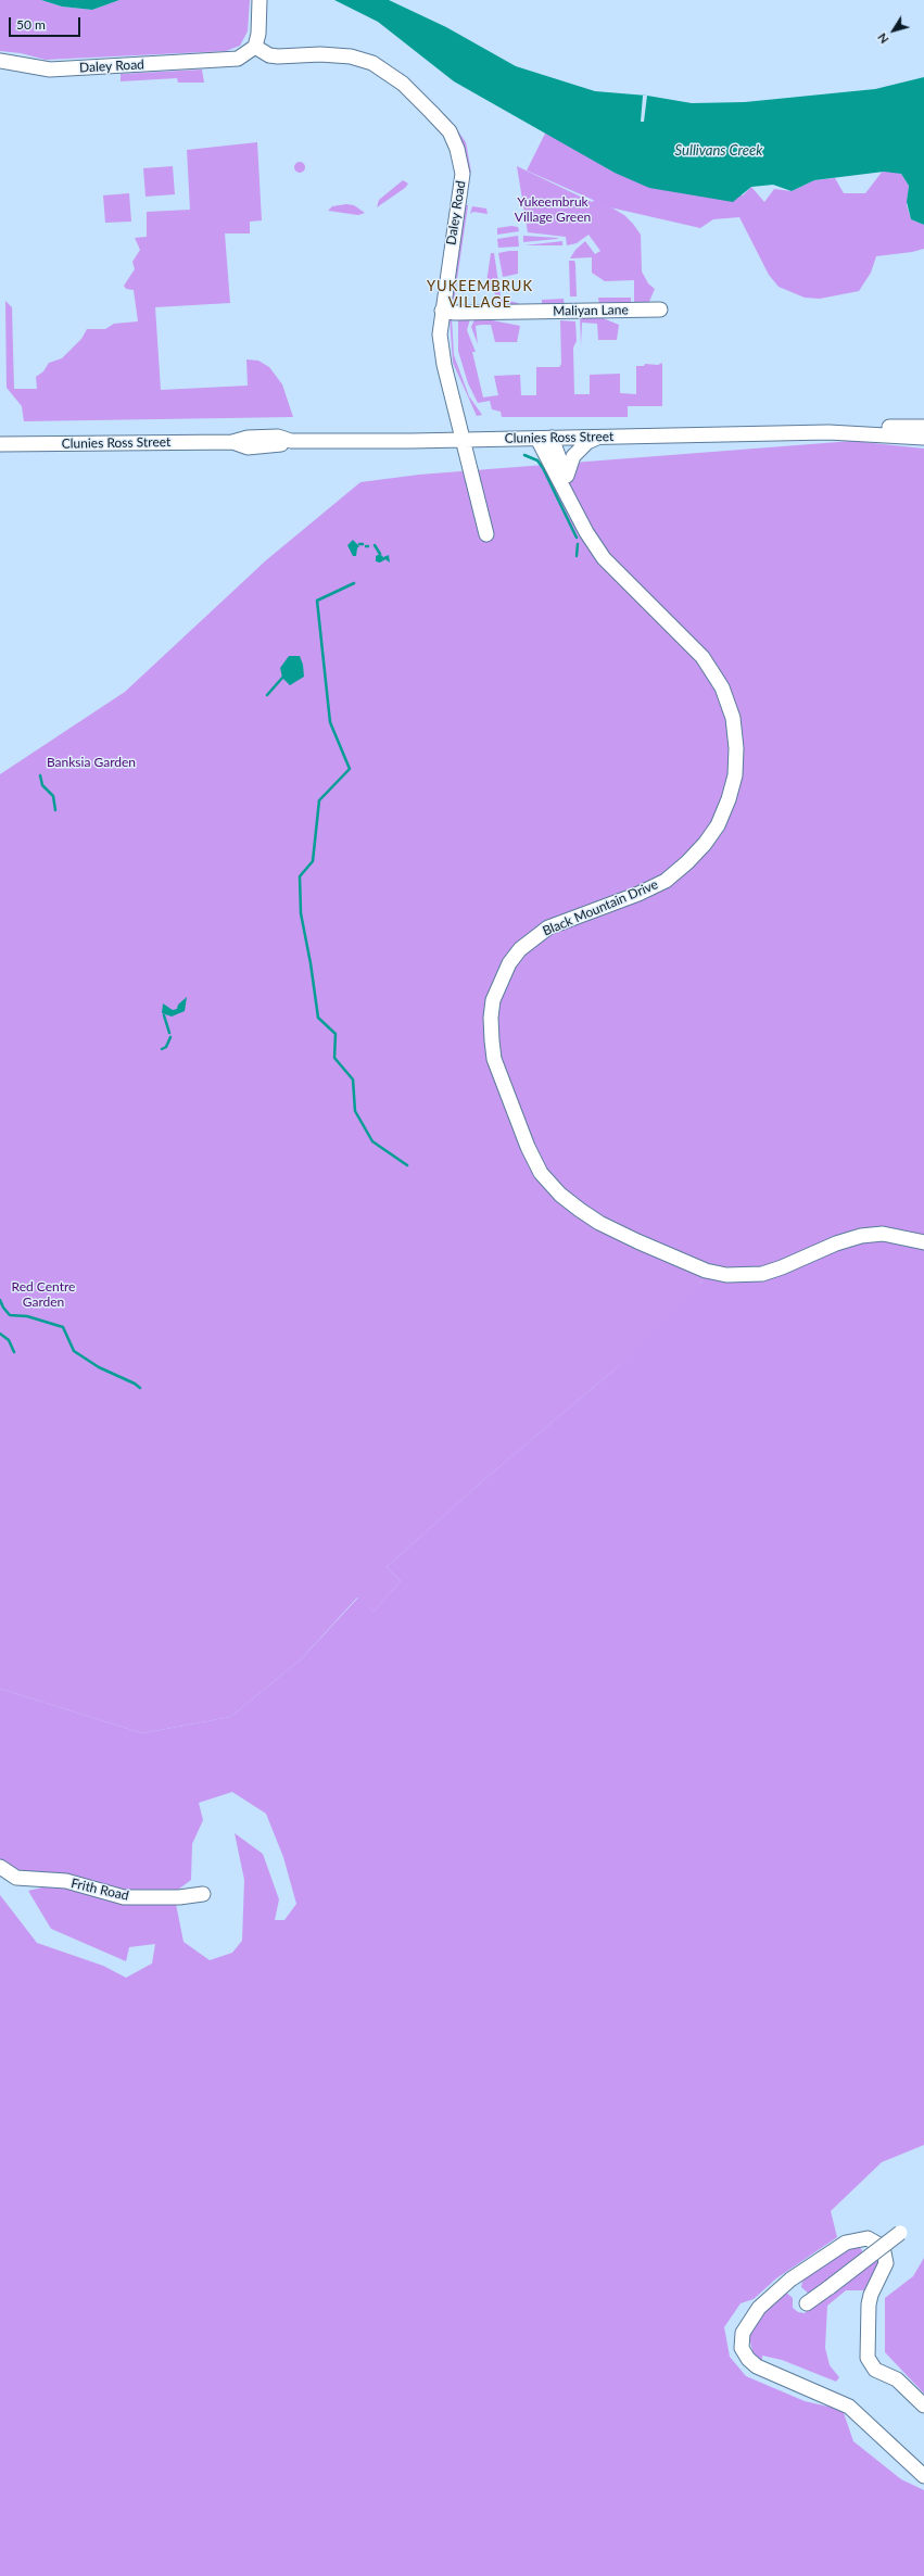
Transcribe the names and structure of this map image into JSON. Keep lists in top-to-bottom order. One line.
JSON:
{"streets":{"street":["Daley Road","Maliyan Lane","Clunies Ross Street","Black Mountain Drive","Frith Road"]},"crossings":[["Daley Road","Maliyan Lane"],["Daley Road","Clunies Ross Street"],["Clunies Ross Street","Black Mountain Drive"]],"districts":["YUKEEMBRUK VILLAGE"],"water":["Sullivans Creek"],"parks":["Yukeembruk Village Green","Banksia Garden","Red Centre Garden"],"scale_bar":"50 m","north":"bottom left"}
